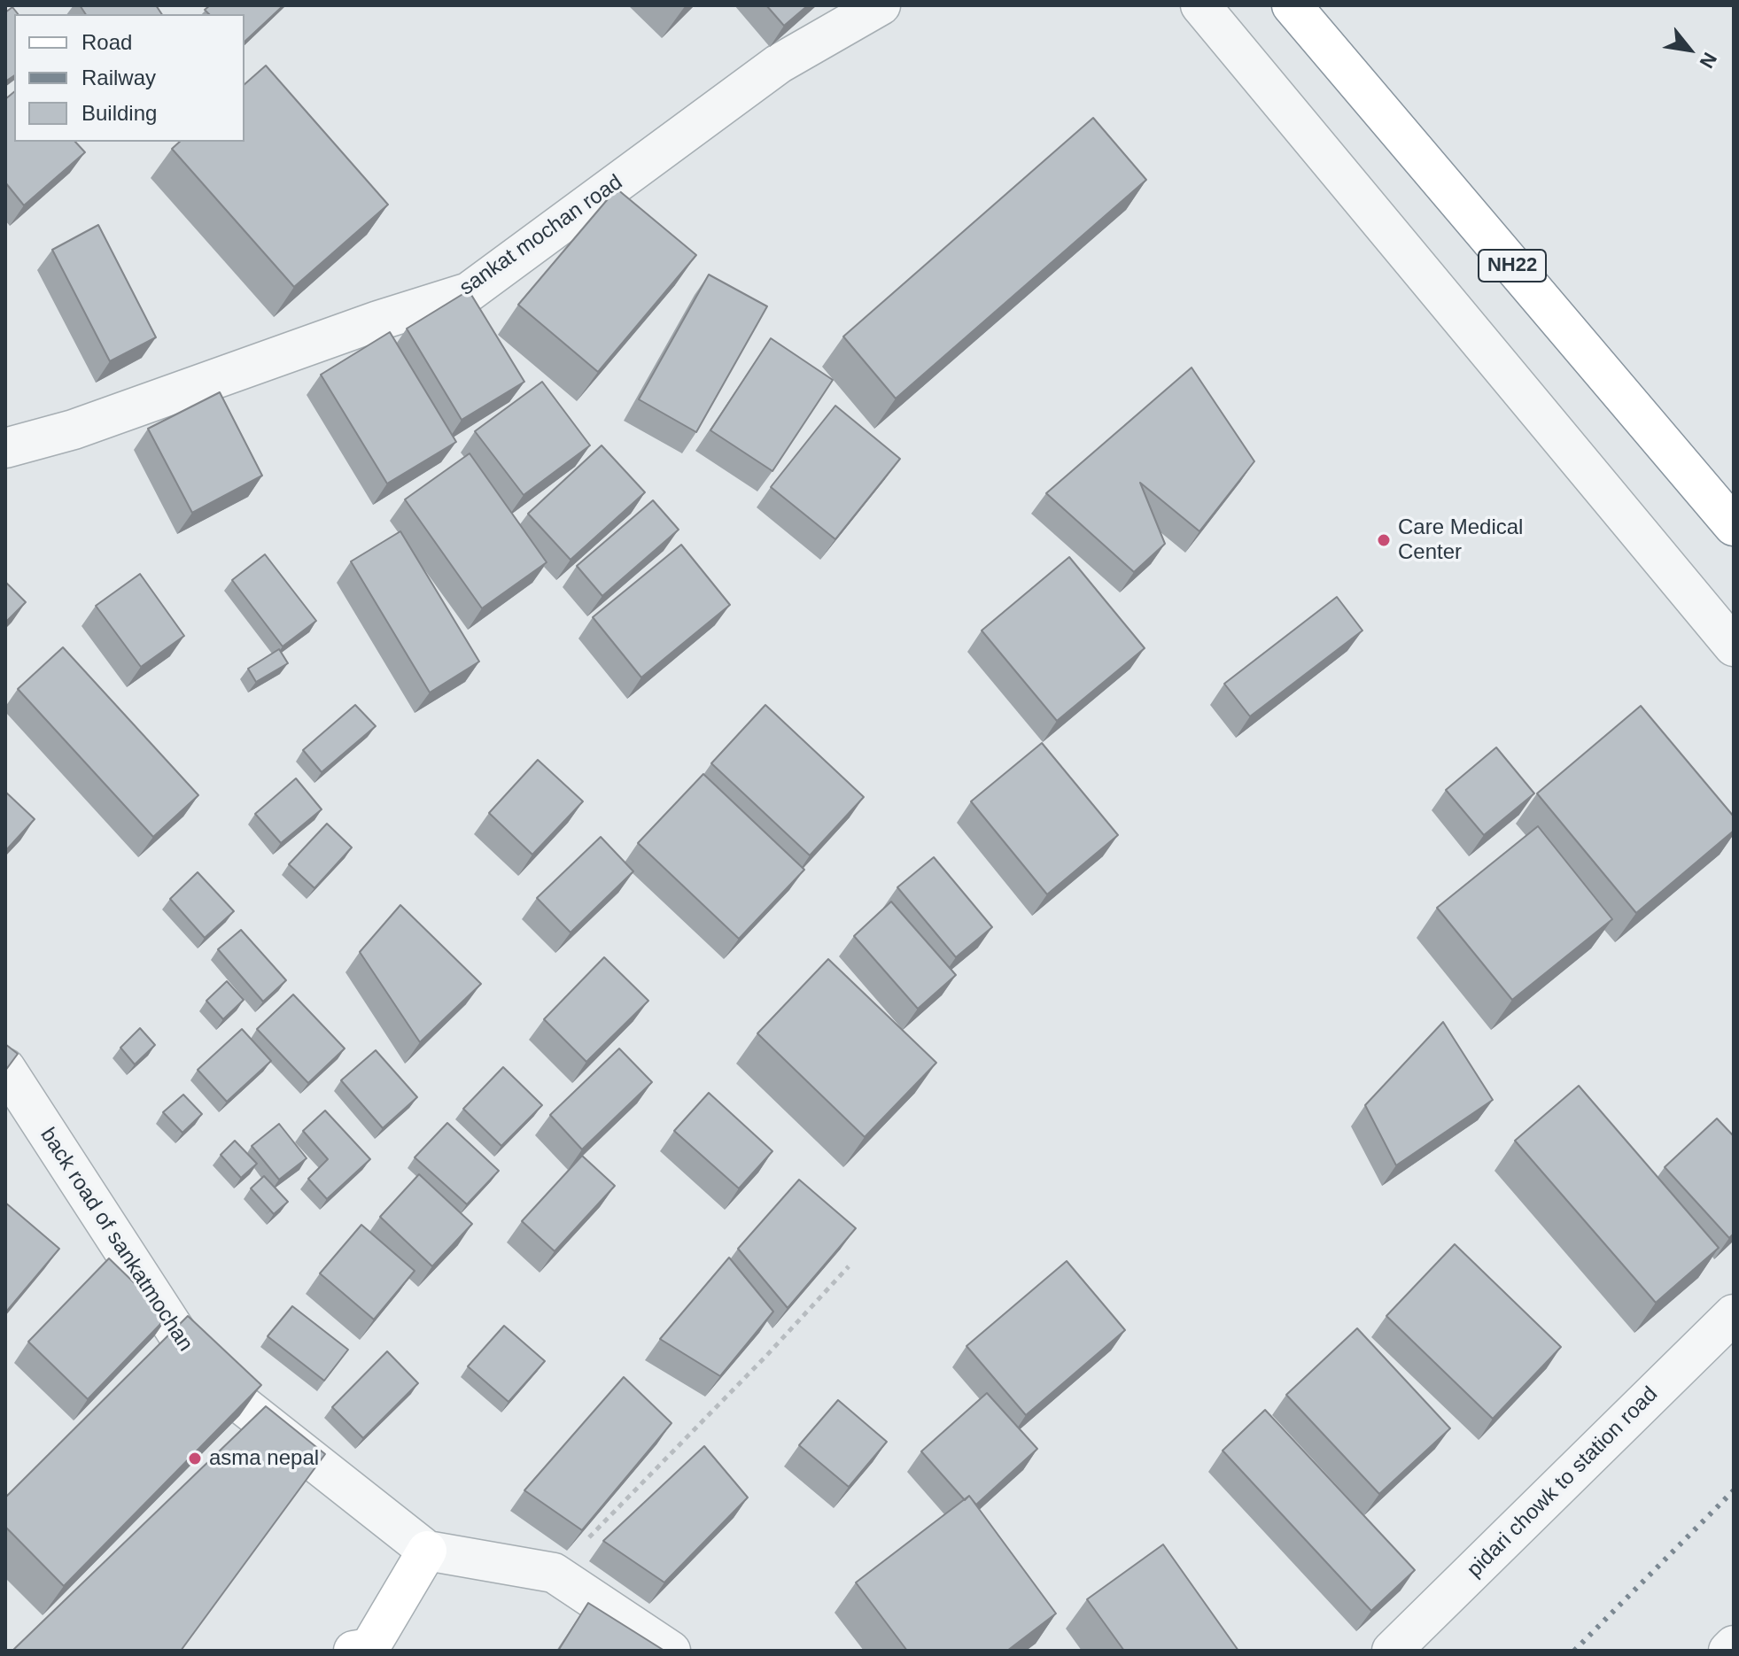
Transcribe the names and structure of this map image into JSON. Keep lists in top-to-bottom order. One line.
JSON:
{"streets":{"main road":["NH22"],"street":["sankat mochan road","back road of sankatmochan","pidari chowk to station road"]},"places":["Care Medical Center","asma nepal"],"legend":["Road","Railway","Building"],"north":"bottom right"}
